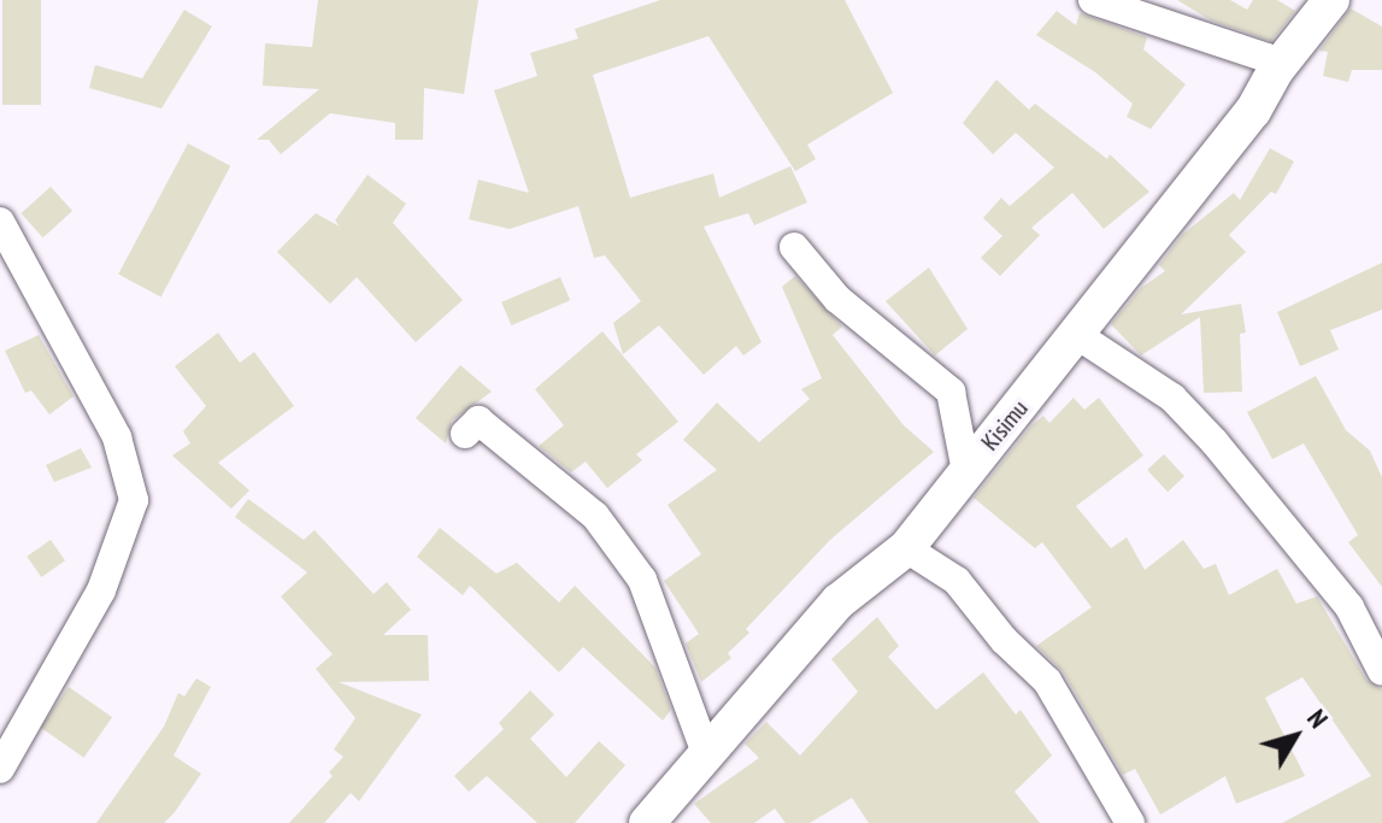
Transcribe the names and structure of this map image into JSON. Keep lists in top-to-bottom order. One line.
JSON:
{"streets":{"street":["Kisimu"]},"north":"top right"}
